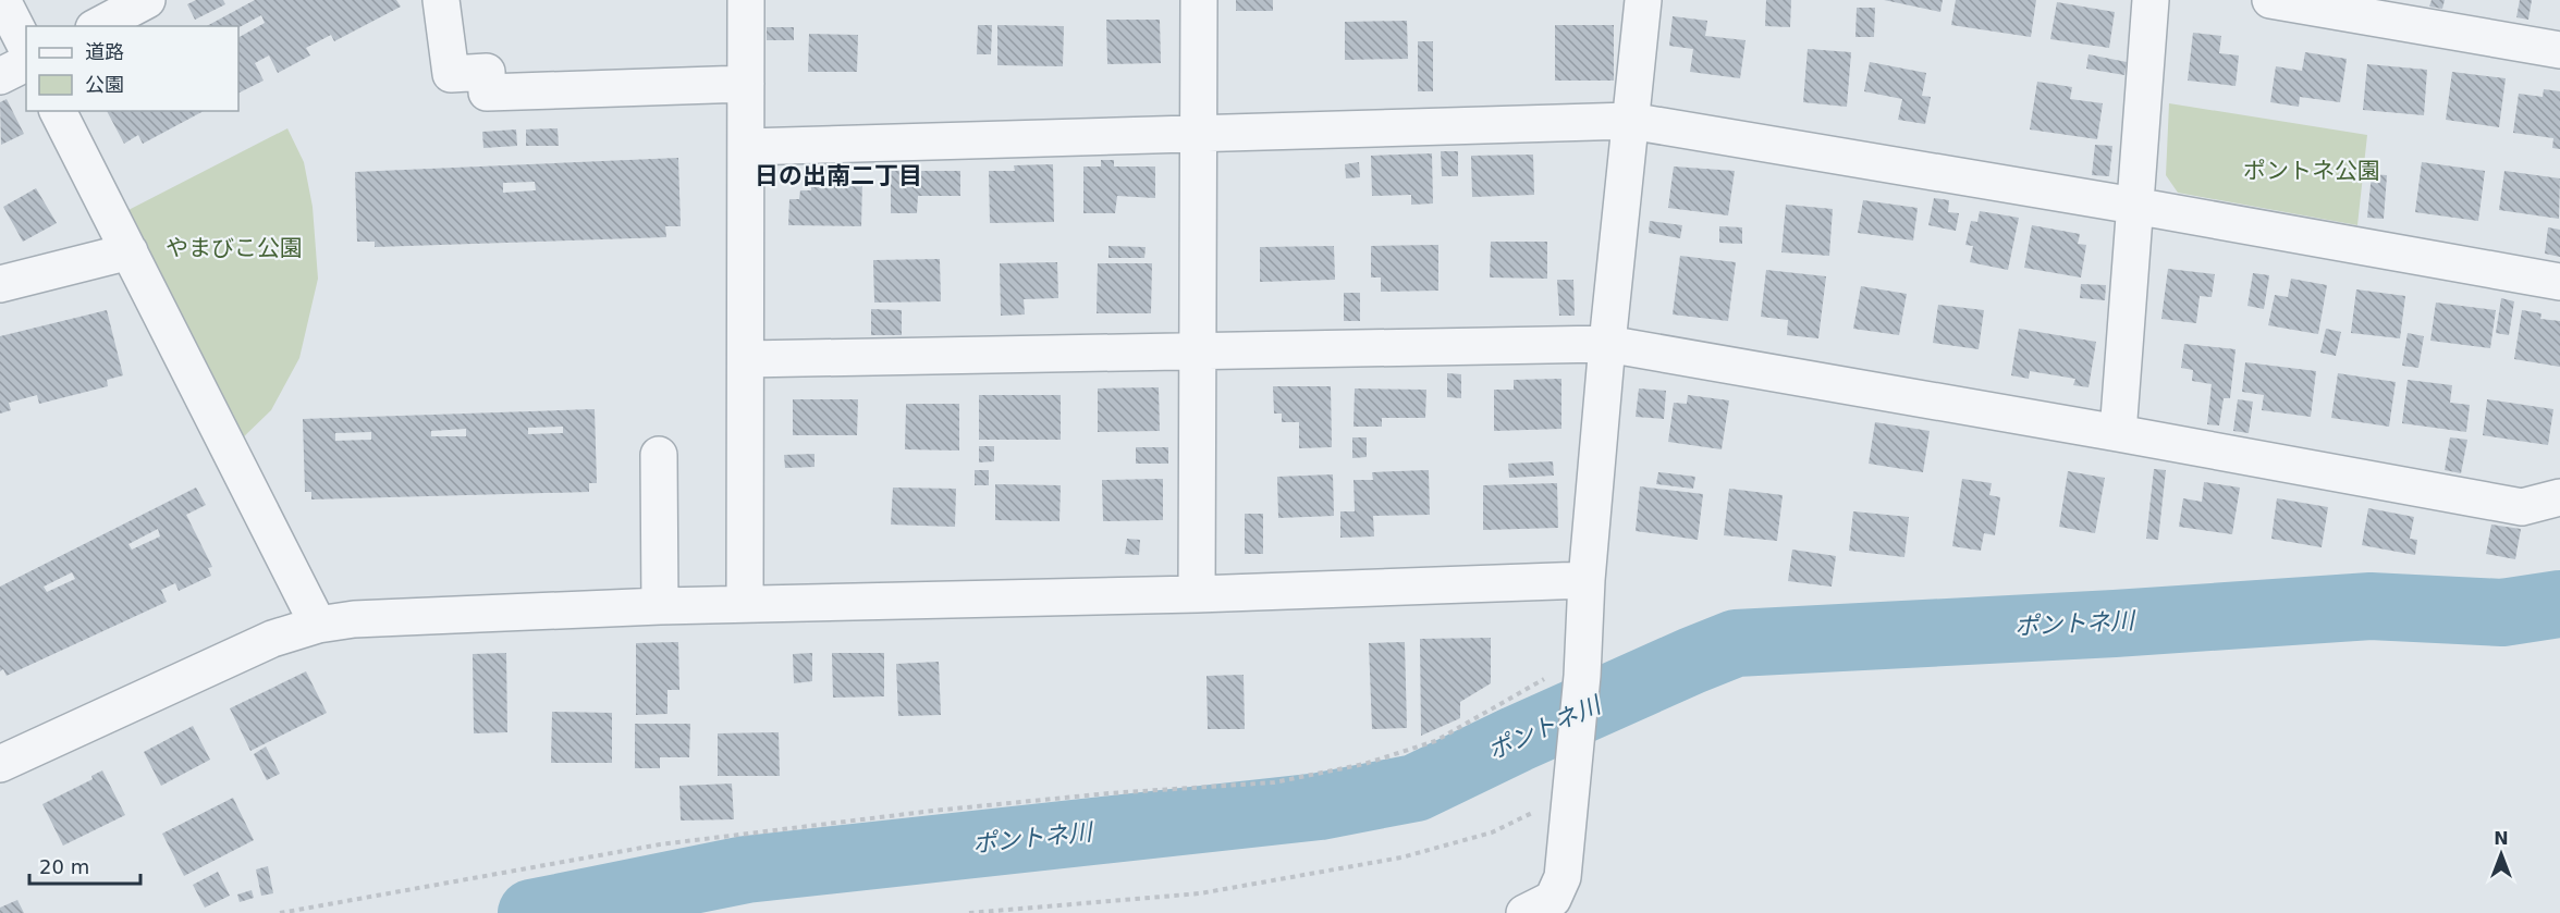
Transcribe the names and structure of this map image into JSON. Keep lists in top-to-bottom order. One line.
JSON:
{"districts":["日の出南二丁目"],"water":["ポントネ川"],"parks":["ポントネ公園","やまびこ公園"],"legend":["道路","公園"],"scale_bar":"20 m","north":"top"}
